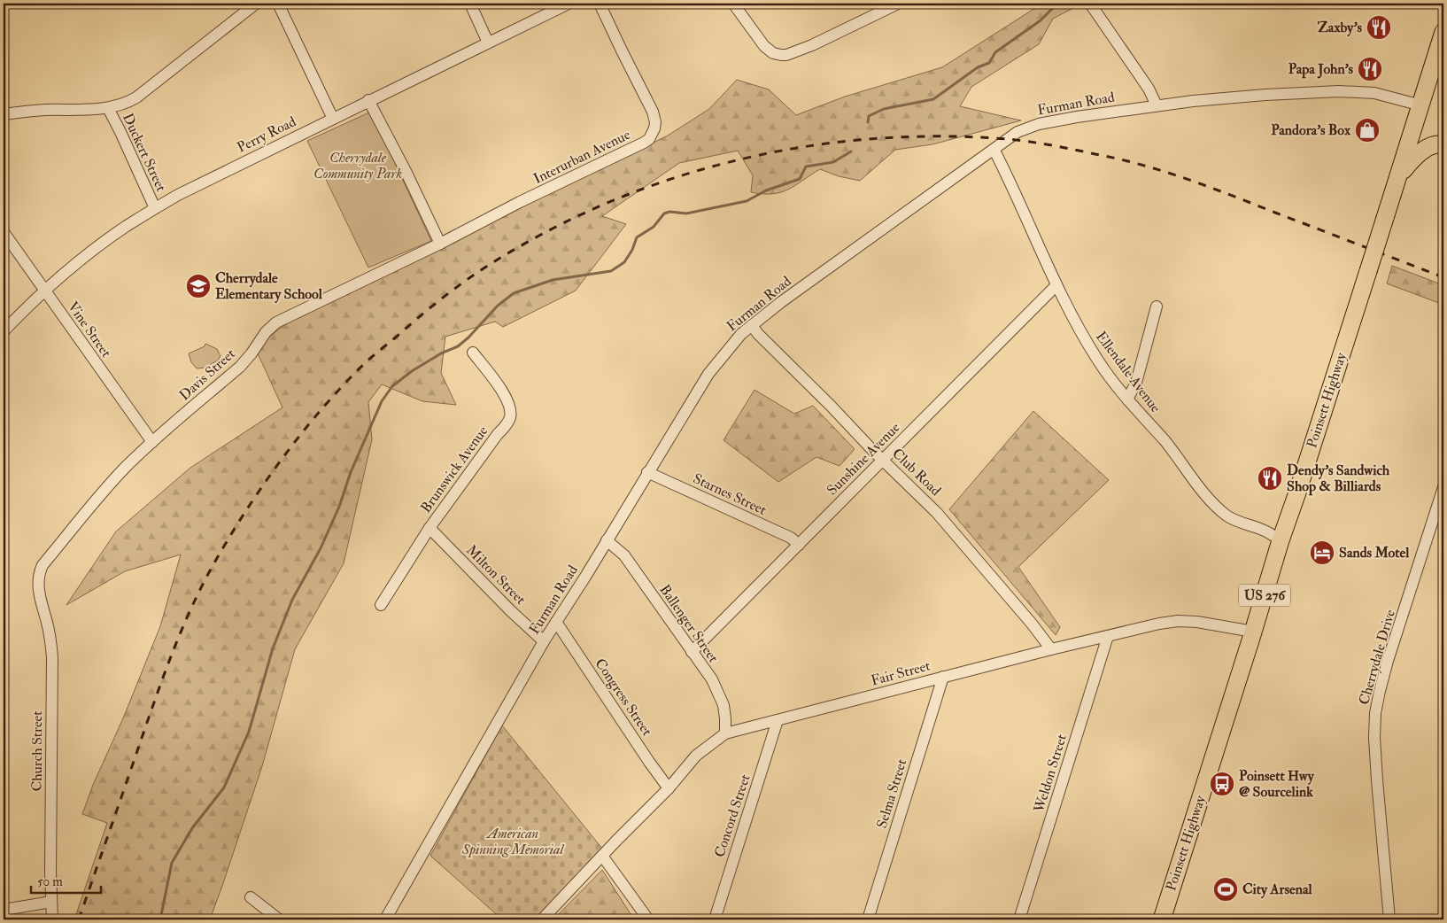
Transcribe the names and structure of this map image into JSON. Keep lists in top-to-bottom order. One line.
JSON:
{"streets":{"highway":["Poinsett Highway","US 276"],"street":["Furman Road","Perry Road","Duckert Street","Interurban Avenue","Vine Street","Ellendale Avenue","Davis Street","Sunshine Avenue","Brunswick Avenue","Club Road","Starnes Street","Milton Street","Ballenger Street","Cherrydale Drive","Fair Street","Congress Street","Church Street","Weldon Street","Selma Street","Concord Street"]},"crossings":[["Furman Road","Ellendale Avenue"],["Furman Road","Poinsett Highway"],["Furman Road","Club Road"],["Furman Road","Starnes Street"],["Furman Road","Milton Street"],["Furman Road","Ballenger Street"],["Furman Road","Congress Street"],["Perry Road","Duckert Street"],["Perry Road","Vine Street"],["Interurban Avenue","Davis Street"],["Vine Street","Davis Street"],["Ellendale Avenue","Poinsett Highway"],["Ellendale Avenue","Sunshine Avenue"],["Davis Street","Church Street"],["Poinsett Highway","Fair Street"],["Sunshine Avenue","Club Road"],["Sunshine Avenue","Starnes Street"],["Sunshine Avenue","Ballenger Street"],["Brunswick Avenue","Milton Street"],["Club Road","Fair Street"],["Ballenger Street","Fair Street"],["Fair Street","Congress Street"],["Fair Street","Weldon Street"],["Fair Street","Selma Street"],["Fair Street","Concord Street"]],"parks":["Cherrydale Community Park","American Spinning Memorial"],"places":{"restaurant":["Zaxby's","Papa John's","Dendy's Sandwich Shop & Billiards"],"shop":["Pandora's Box"],"school or university":["Cherrydale Elementary School"],"hotel":["Sands Motel"],"bus stop":["Poinsett Hwy @ Sourcelink"],"sports":["City Arsenal"]},"scale_bar":"50 m"}
